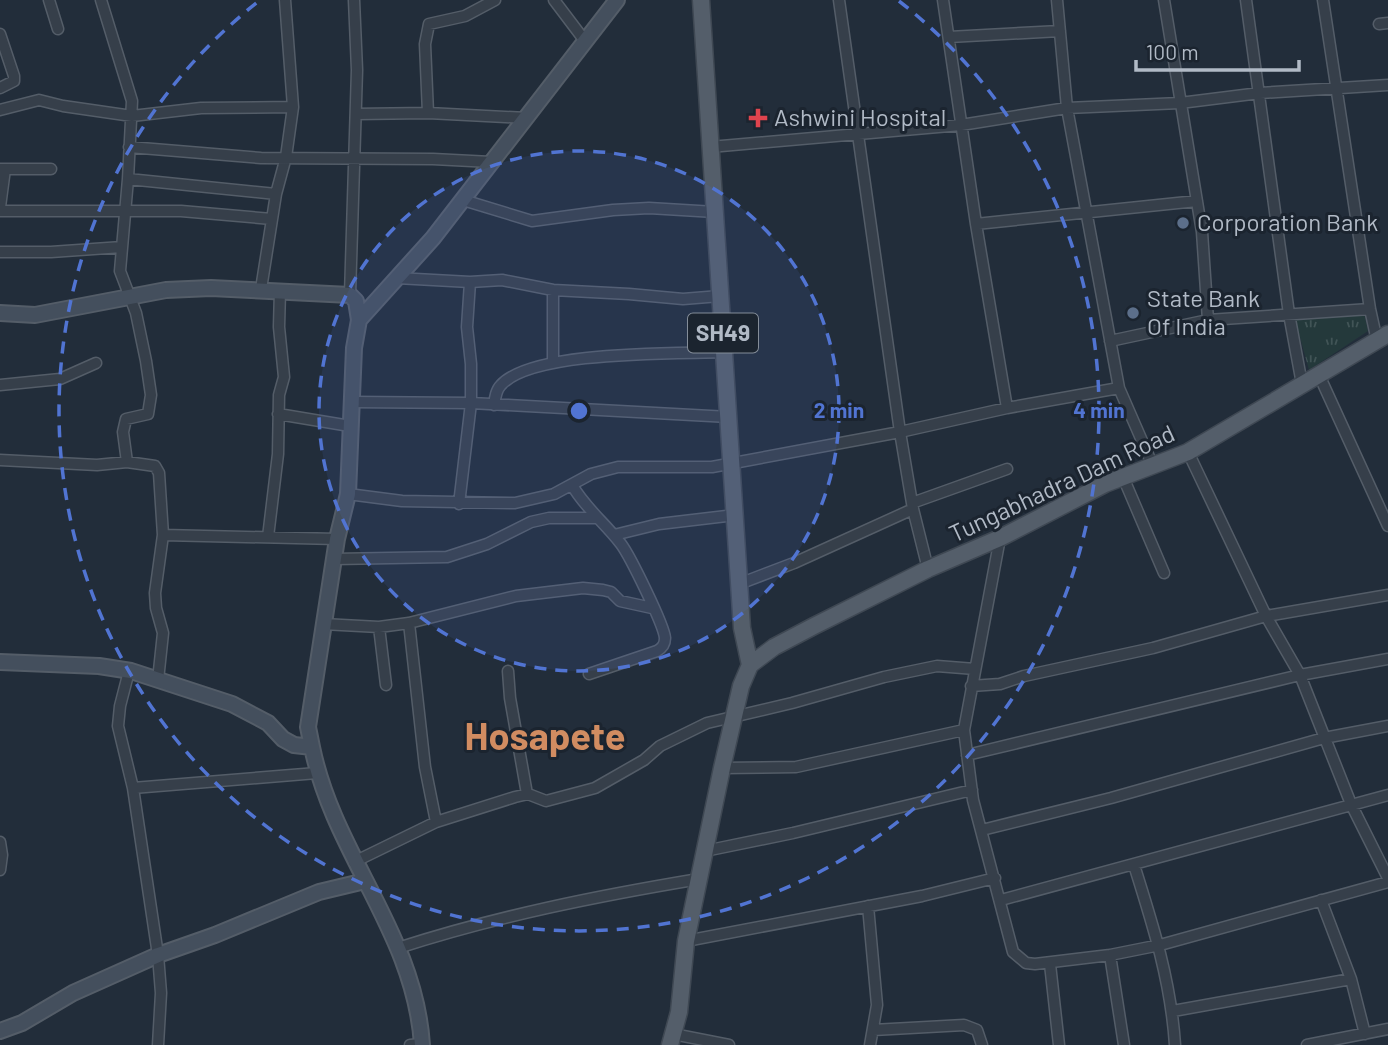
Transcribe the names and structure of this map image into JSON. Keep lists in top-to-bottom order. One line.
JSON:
{"streets":{"main road":["SH49","Tungabhadra Dam Road"]},"crossings":[["SH49","Tungabhadra Dam Road"]],"districts":["Hosapete"],"places":{"health":["Ashwini Hospital"],"other":["Corporation Bank","State Bank Of India"]},"scale_bar":"100 m","rings":["2 min","4 min"]}
